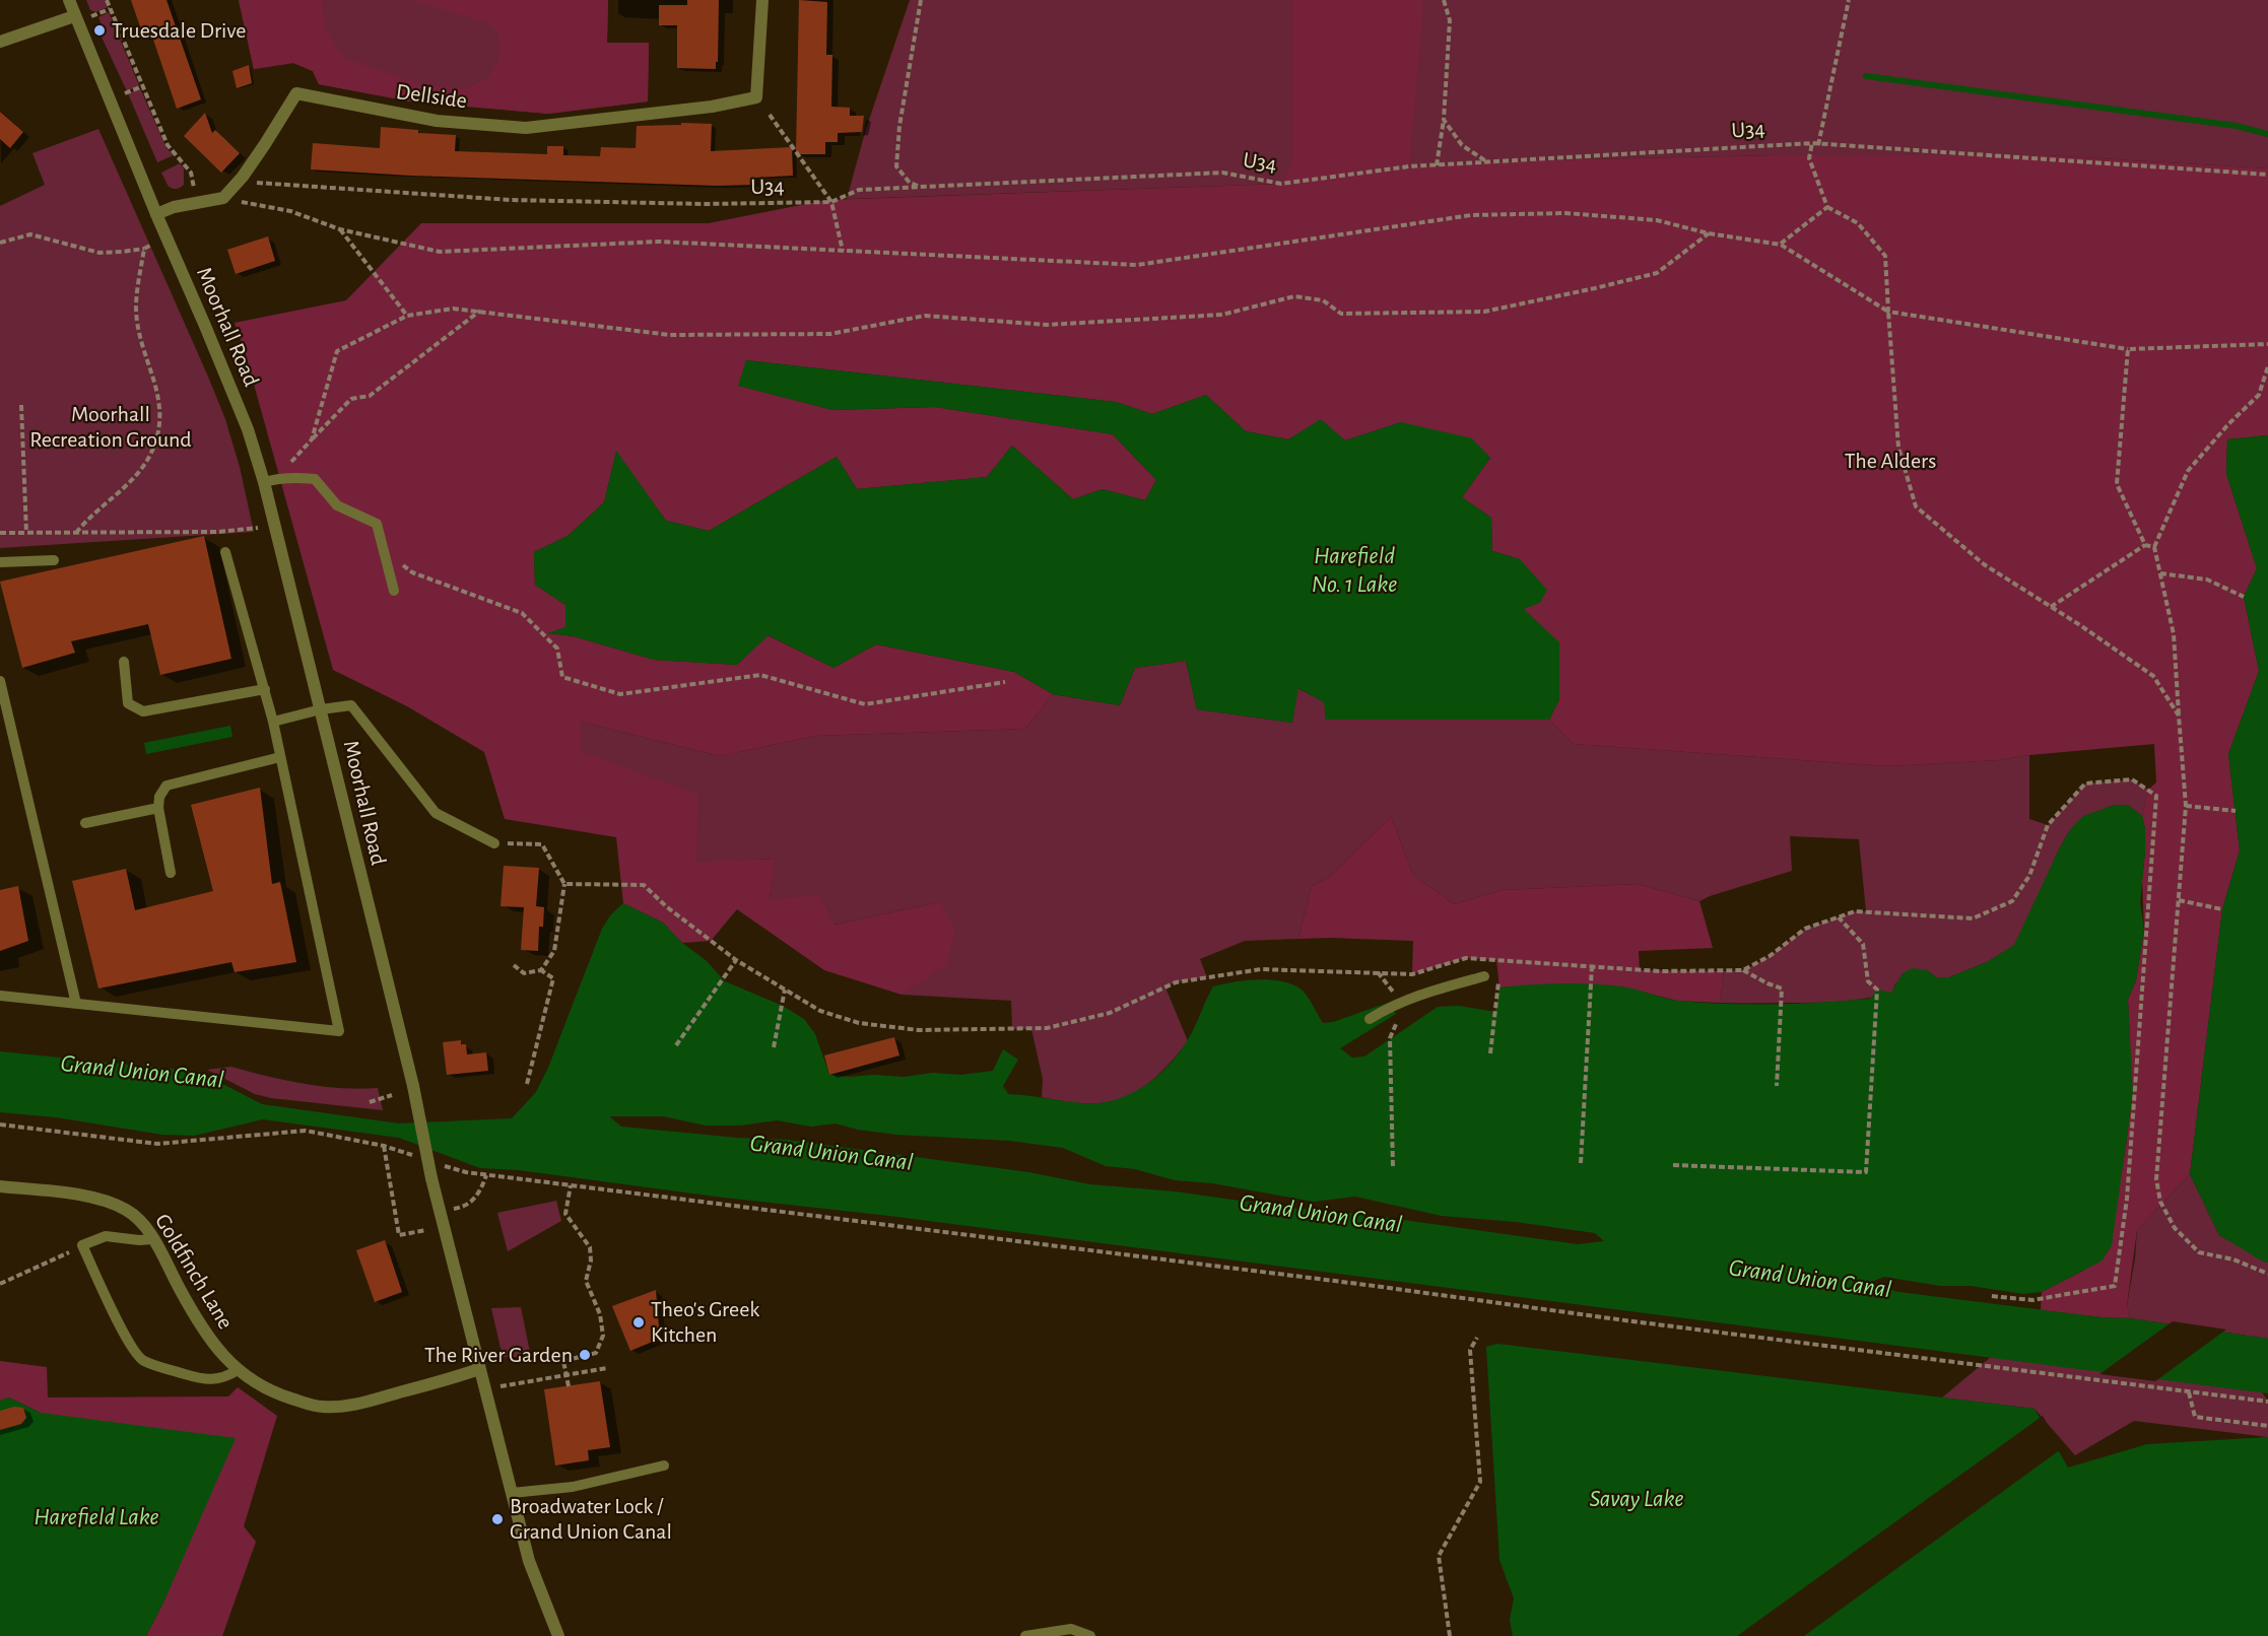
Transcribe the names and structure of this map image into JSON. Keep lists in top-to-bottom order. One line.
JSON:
{"streets":{"street":["Dellside","Moorhall Road","Goldfinch Lane"],"path":["U34"]},"crossings":[["Moorhall Road","Goldfinch Lane"]],"water":["Harefield No. 1 Lake","Grand Union Canal","Savay Lake","Harefield Lake"],"parks":["Moorhall Recreation Ground","The Alders"],"places":["Truesdale Drive","Theo's Greek Kitchen","The River Garden","Broadwater Lock / Grand Union Canal"]}
